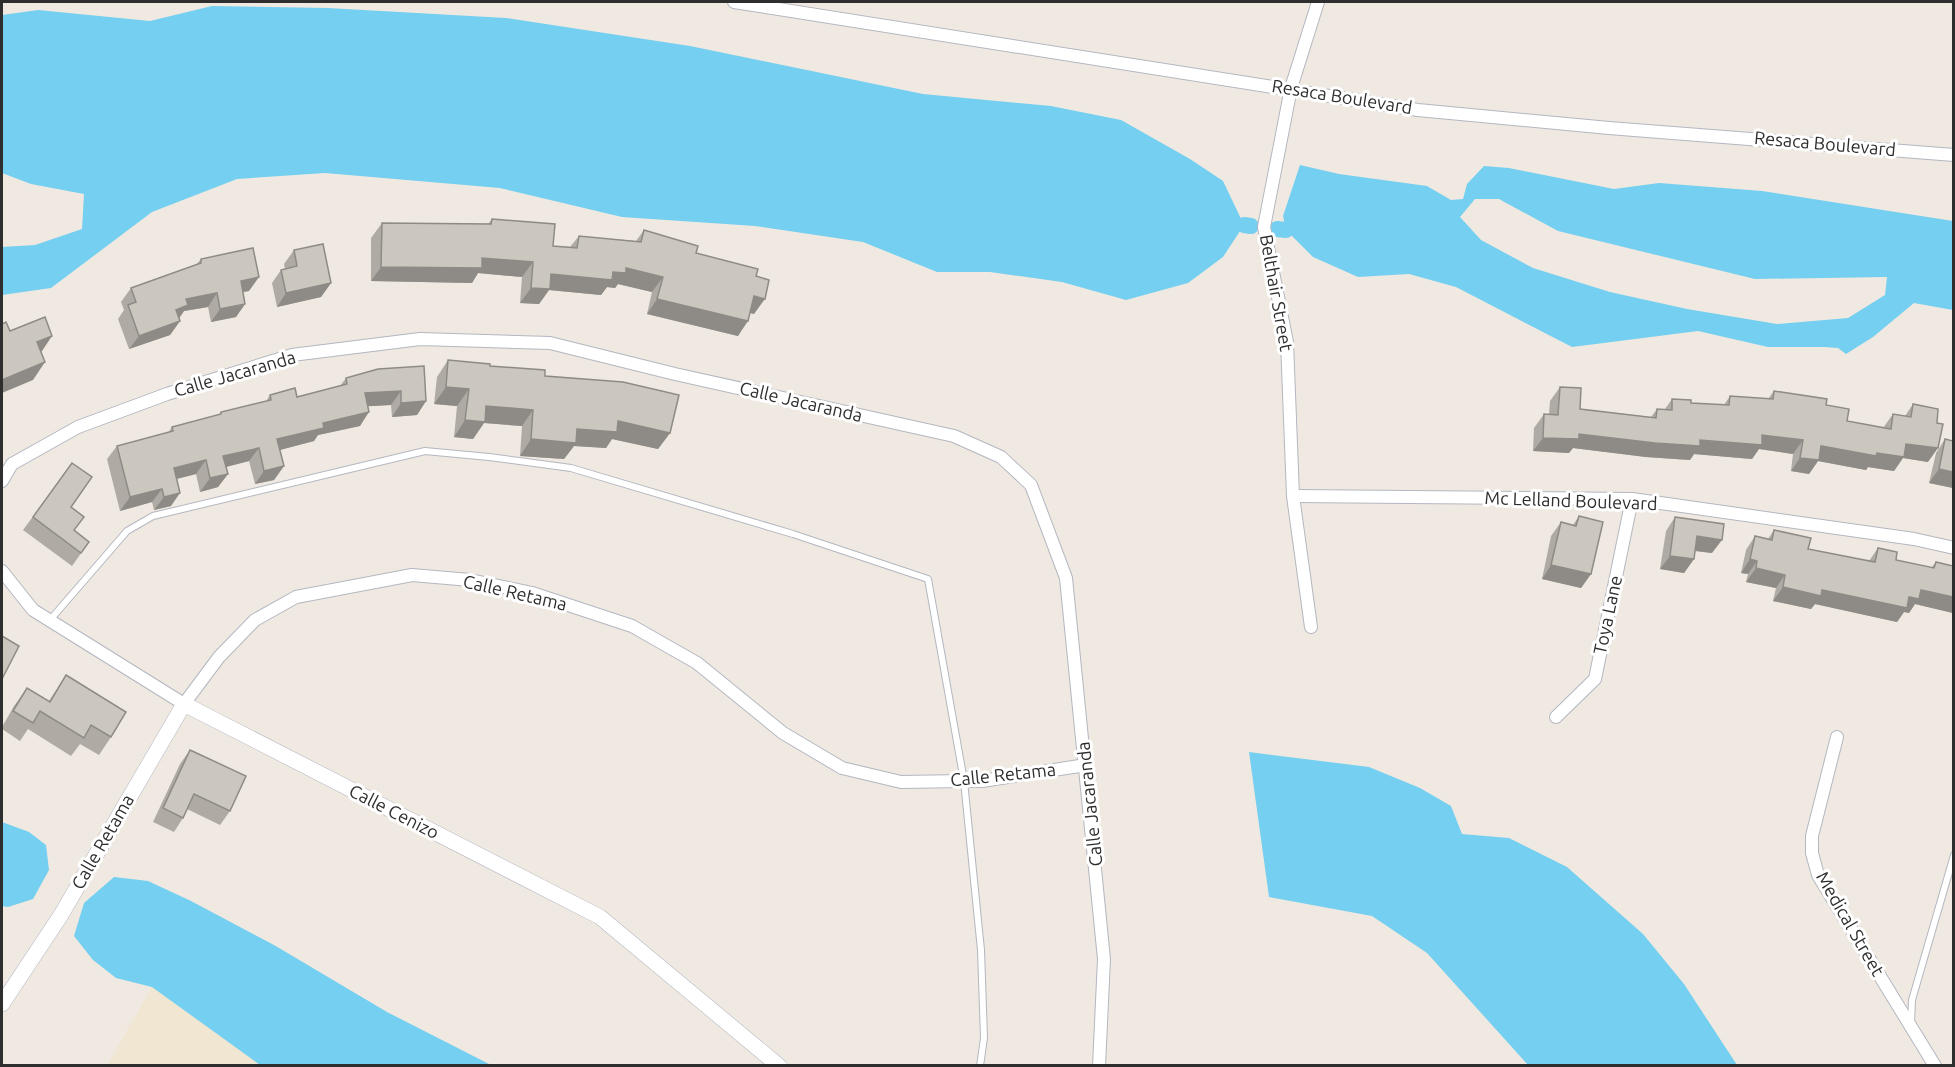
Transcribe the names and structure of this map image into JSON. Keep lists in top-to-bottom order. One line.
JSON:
{"streets":{"street":["Resaca Boulevard","Belthair Street","Calle Jacaranda","Mc Lelland Boulevard","Calle Retama","Toya Lane","Calle Cenizo","Medical Street"]},"crossings":[["Resaca Boulevard","Belthair Street"],["Belthair Street","Mc Lelland Boulevard"],["Calle Jacaranda","Calle Retama"],["Mc Lelland Boulevard","Toya Lane"],["Calle Retama","Calle Cenizo"]]}
